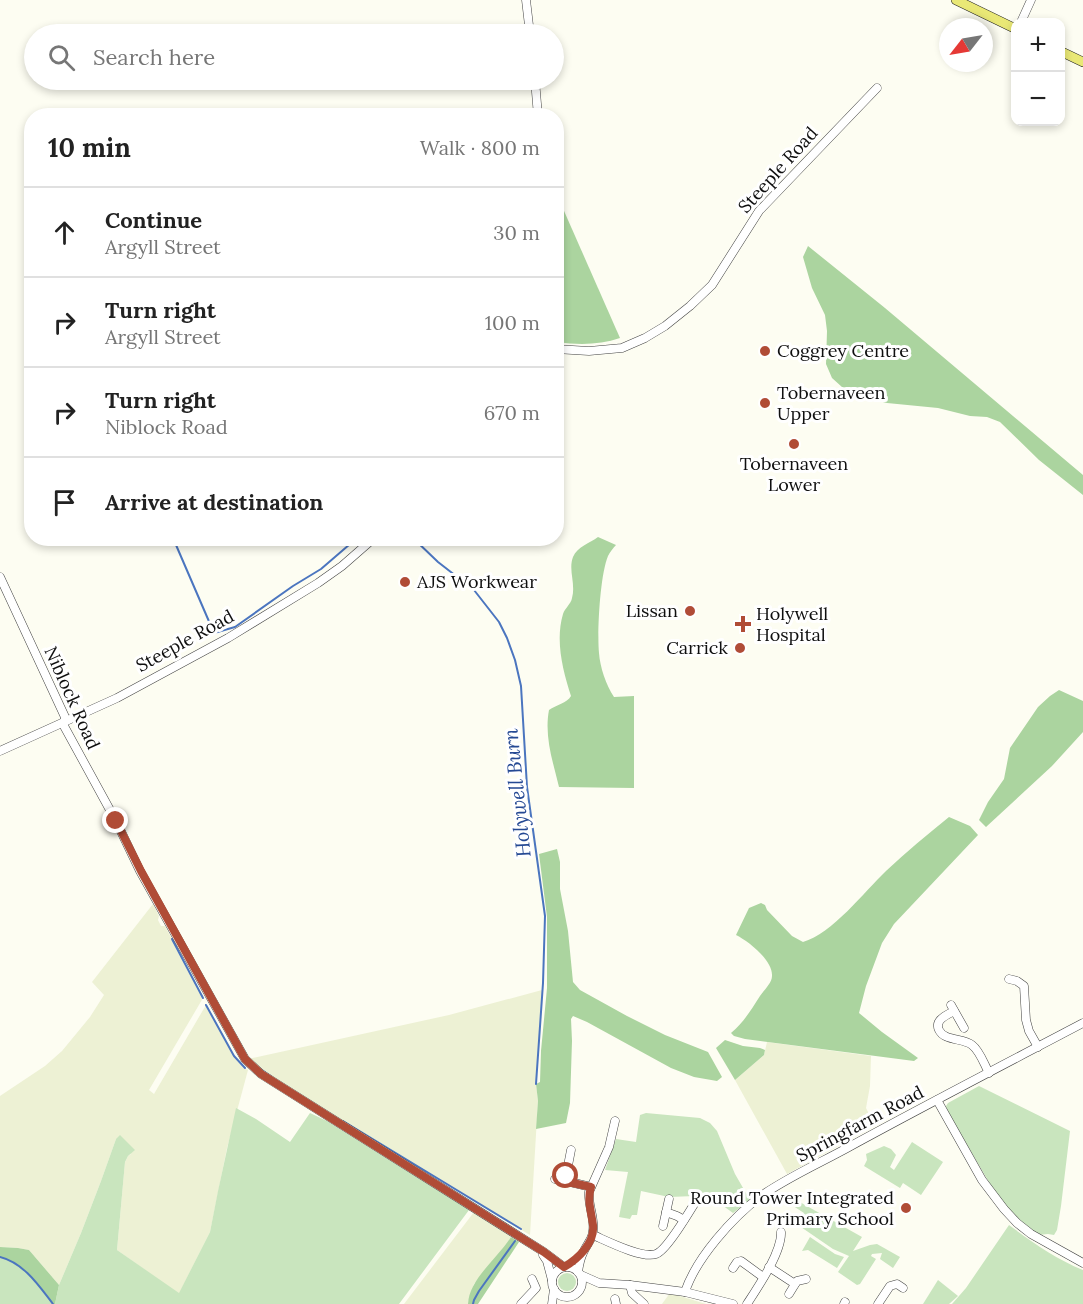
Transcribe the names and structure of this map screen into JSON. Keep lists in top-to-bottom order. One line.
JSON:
{"streets":{"street":["Steeple Road","Niblock Road","Springfarm Road"]},"crossings":[["Steeple Road","Niblock Road"]],"water":["Holywell Burn"],"places":{"other":["Coggrey Centre","Tobernaveen Upper","Tobernaveen Lower","AJS Workwear","Lissan","Carrick","Round Tower Integrated Primary School"],"health":["Holywell Hospital"]},"north":"bottom left","page":{"map_buttons":["+","−"],"search":"Search here","heading":["10 min","Walk · 800 m"],"list":[["Continue","Argyll Street","30 m"],["Turn right","Argyll Street","100 m"],["Turn right","Niblock Road","670 m"],"Arrive at destination"]}}
